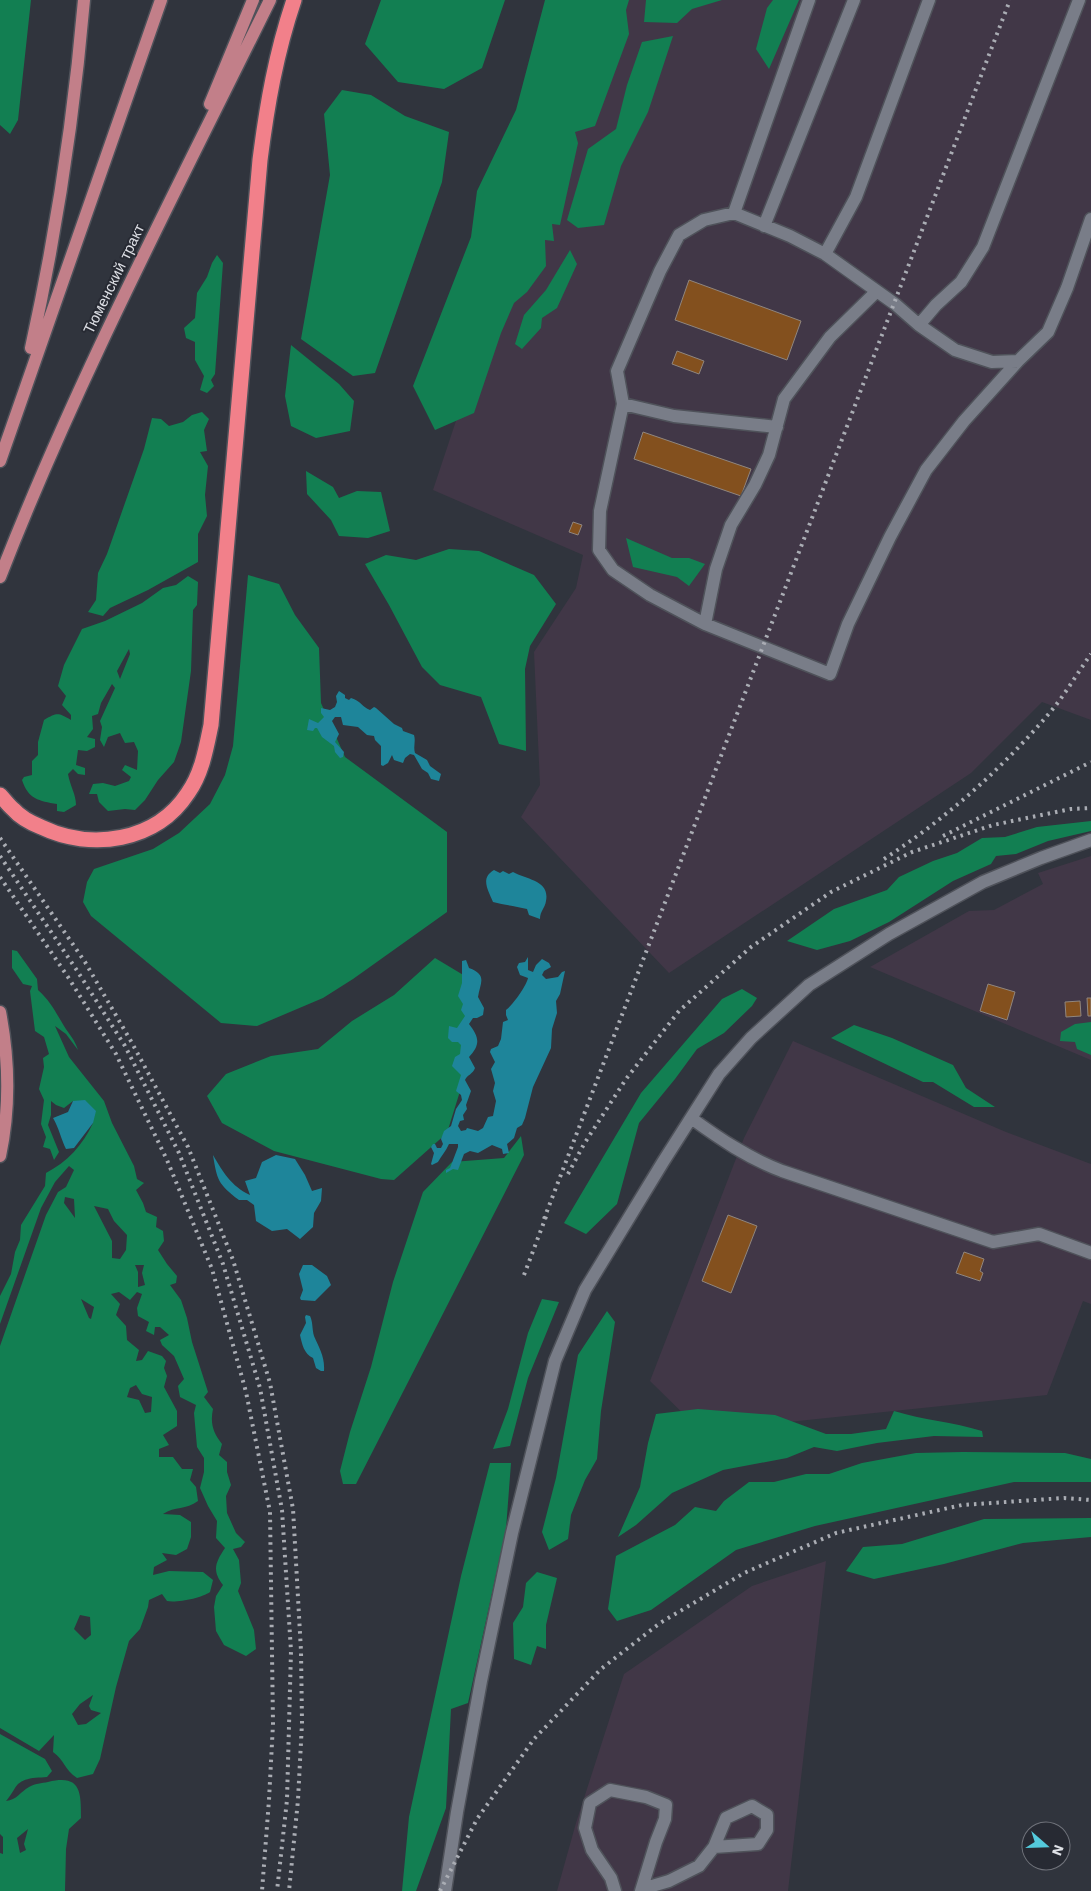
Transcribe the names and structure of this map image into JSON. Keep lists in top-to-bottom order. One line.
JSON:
{"streets":{"main road":["Тюменский тракт"]},"north":"right"}
